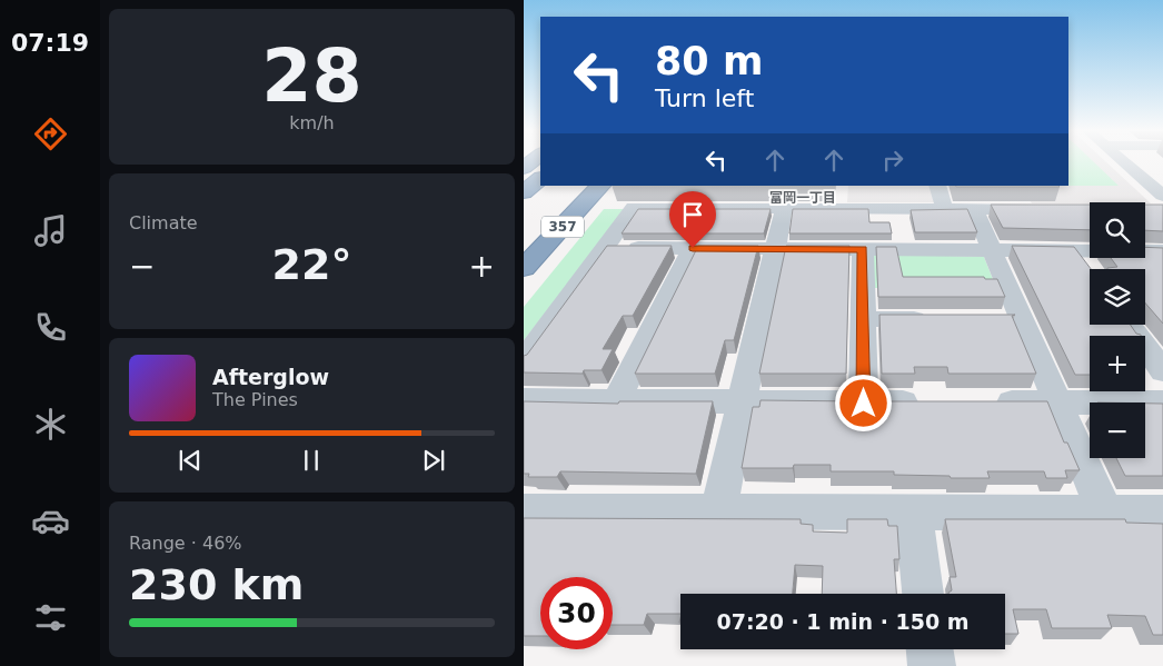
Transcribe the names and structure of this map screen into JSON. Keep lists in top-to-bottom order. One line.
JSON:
{"streets":{"highway":["357"]},"districts":["富岡一丁目"],"page":{"tabs":"07:19","tile":[["28","km/h"],"Climate",["Range · 46%","230 km"]],"turn":["80 m","Turn left"],"map_buttons":["+","−"],"heat":["−","22°","+"],"song":["Afterglow","The Pines"],"limit":"30","trip":"07:20 · 1 min · 150 m"}}
